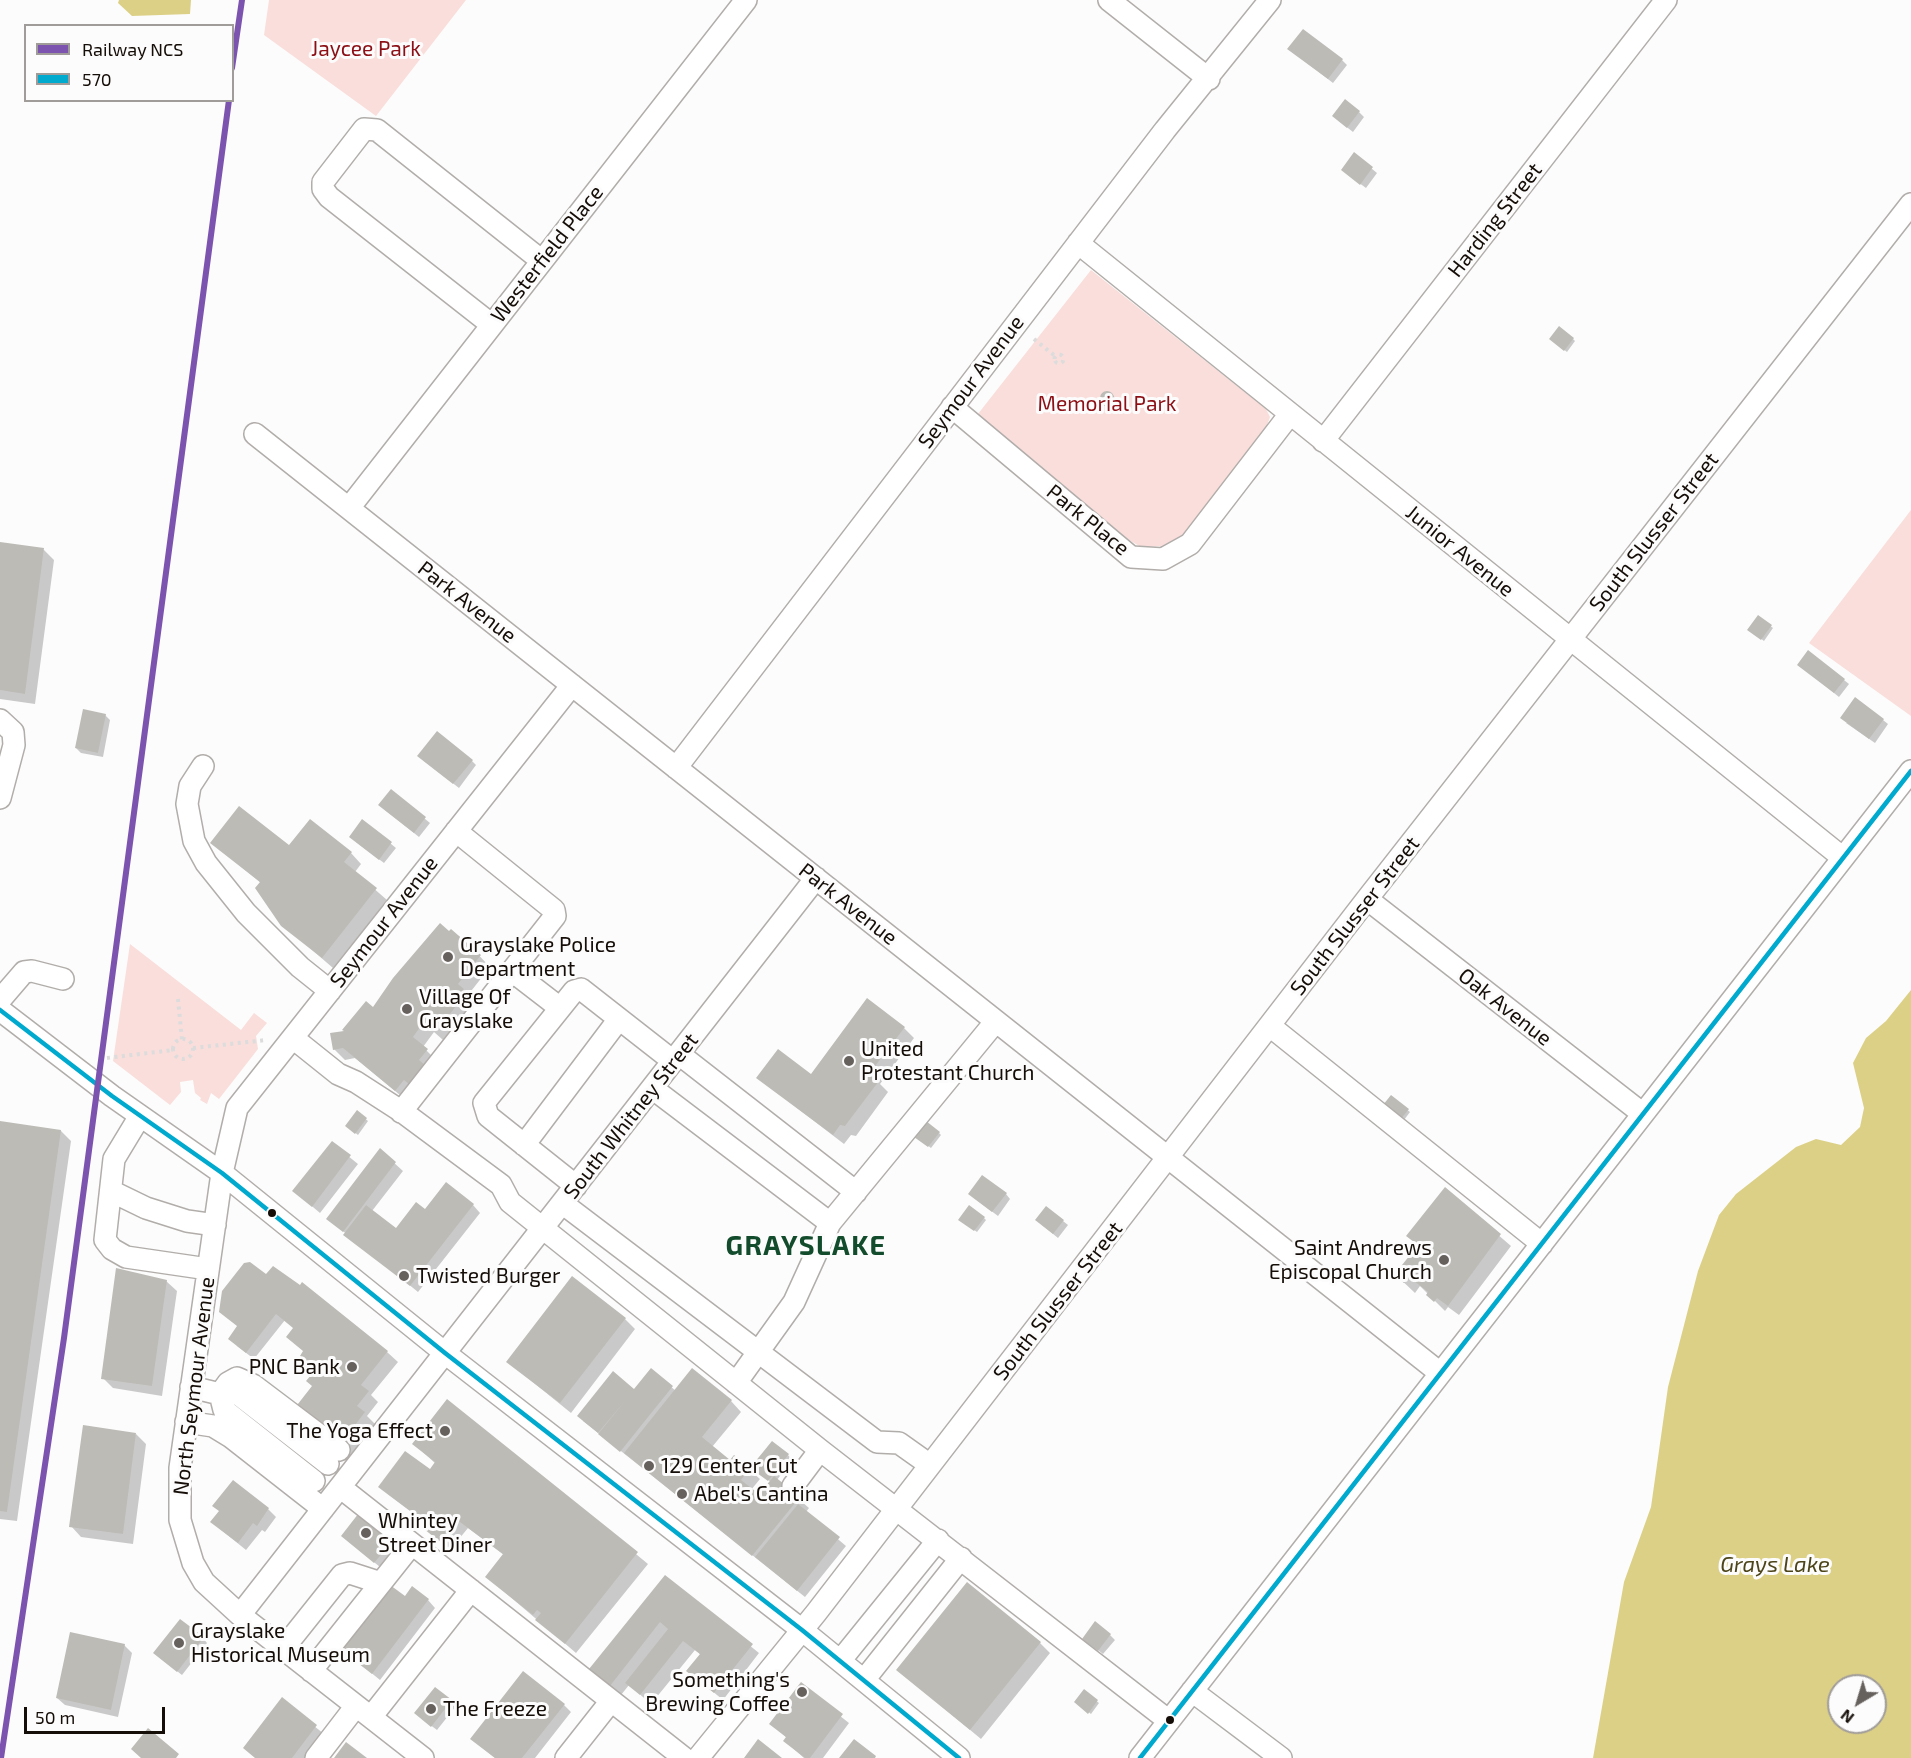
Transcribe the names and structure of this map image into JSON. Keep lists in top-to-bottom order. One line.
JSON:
{"streets":{"street":["Harding Street","Westerfield Place","Seymour Avenue","Park Place","South Slusser Street","Junior Avenue","Park Avenue","Oak Avenue","South Whitney Street","North Seymour Avenue"]},"crossings":[["Harding Street","Junior Avenue"],["Westerfield Place","Park Avenue"],["Seymour Avenue","Park Place"],["Seymour Avenue","Junior Avenue"],["Seymour Avenue","Park Avenue"],["Seymour Avenue","North Seymour Avenue"],["Park Place","Junior Avenue"],["South Slusser Street","Junior Avenue"],["South Slusser Street","Park Avenue"],["South Slusser Street","Oak Avenue"],["Park Avenue","South Whitney Street"],["South Whitney Street","North Seymour Avenue"]],"districts":["GRAYSLAKE"],"water":["Grays Lake"],"parks":["Jaycee Park","Memorial Park"],"places":["Grayslake Police Department","Village Of Grayslake","United Protestant Church","Saint Andrews Episcopal Church","Twisted Burger","PNC Bank","The Yoga Effect","129 Center Cut","Abel's Cantina","Whintey Street Diner","Grayslake Historical Museum","Something's Brewing Coffee","The Freeze"],"lines":["rail line NCS","transit line 570"],"legend":["Railway NCS","570"],"scale_bar":"50 m","north":"bottom left"}
